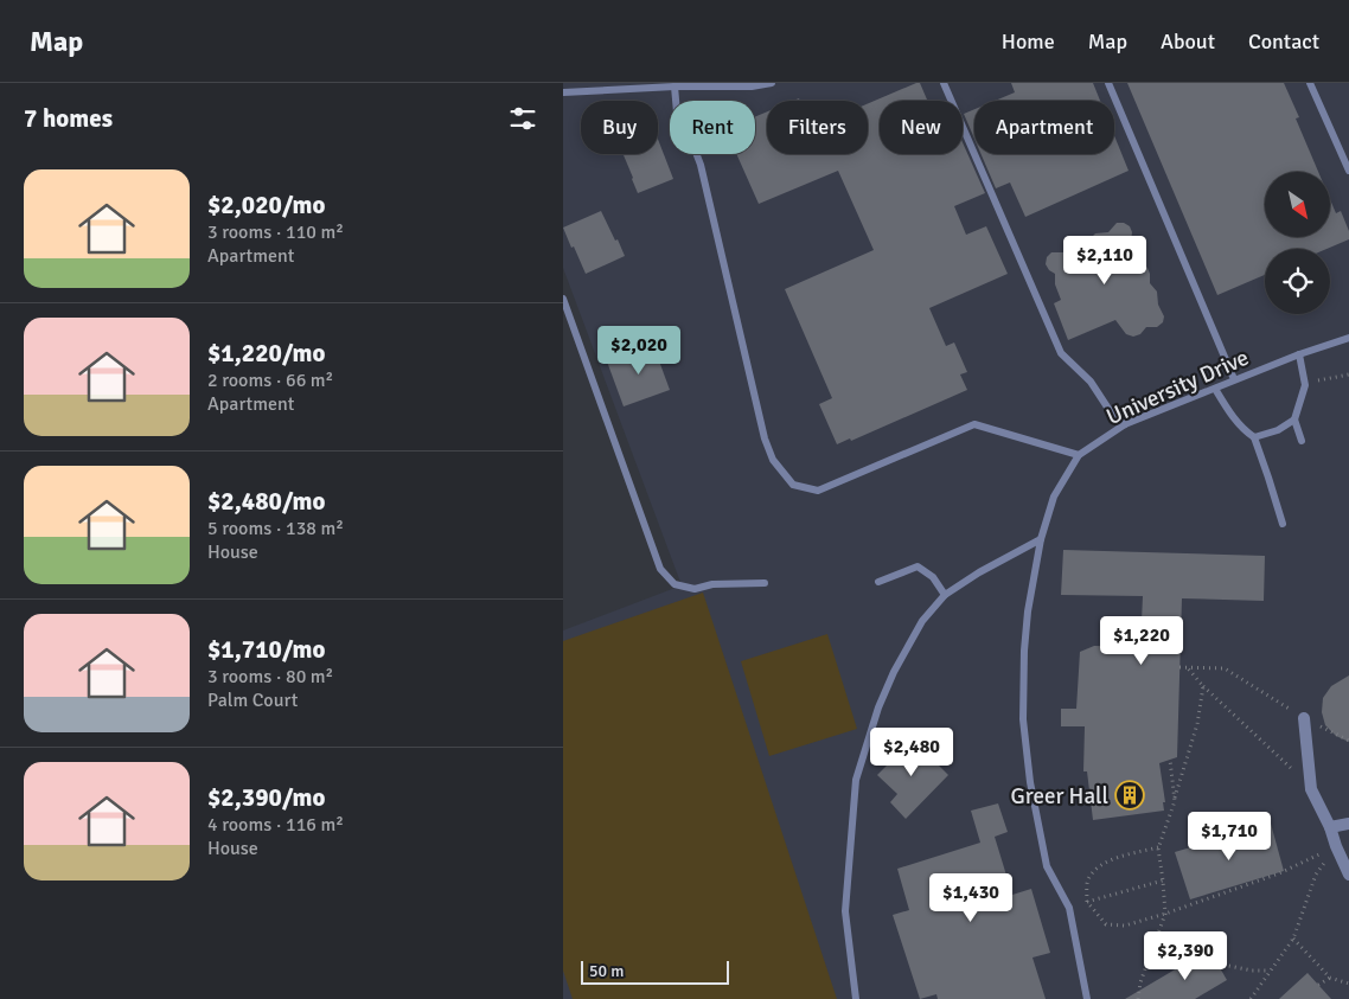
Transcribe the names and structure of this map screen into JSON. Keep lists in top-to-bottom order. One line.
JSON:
{"streets":{"lane":["University Drive"]},"places":{"building":["Greer Hall"]},"scale_bar":"50 m","north":"bottom right","page":{"header":"Map","nav":["Home","Map","About","Contact"],"heading":"7 homes","chip":["Buy","Rent","Filters","New","Apartment"],"list":[{"name":"$2,020/mo","note":"3 rooms · 110 m² · Apartment"},{"name":"$1,220/mo","note":"2 rooms · 66 m² · Apartment"},{"name":"$2,480/mo","note":"5 rooms · 138 m² · House"},{"name":"$1,710/mo","note":"3 rooms · 80 m² · Palm Court"},{"name":"$2,390/mo","note":"4 rooms · 116 m² · House"}],"price":["$2,110","$2,020","$1,220","$2,480","$1,710","$1,430","$2,390"],"scale":"50 m"}}
